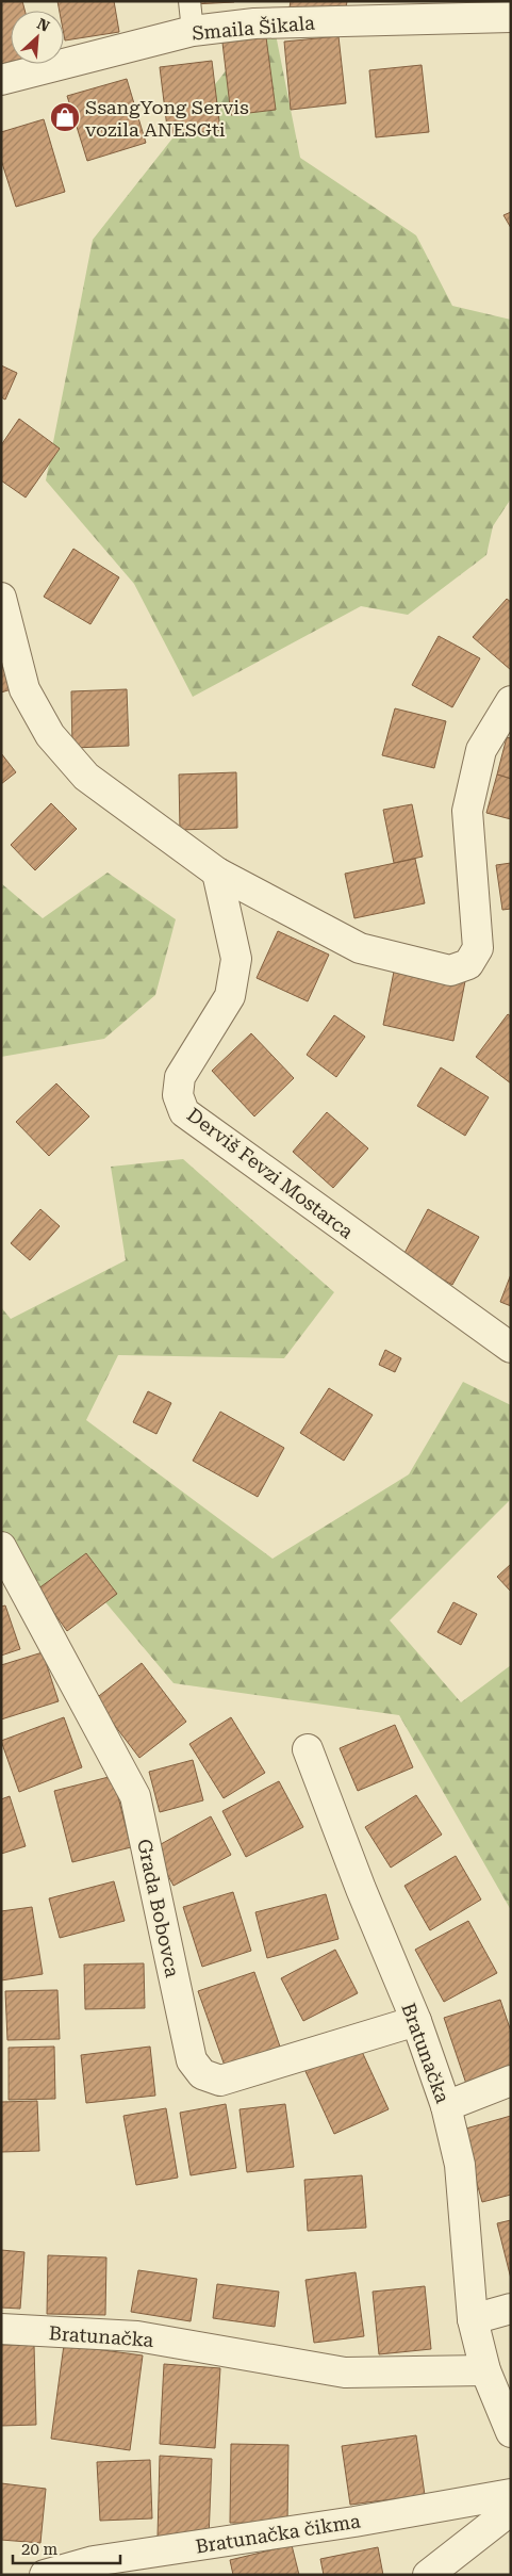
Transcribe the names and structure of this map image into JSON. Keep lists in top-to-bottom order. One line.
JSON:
{"streets":{"street":["Smaila Šikala","Derviš Fevzi Mostarca","Grada Bobovca","Bratunačka","Bratunačka čikma"]},"crossings":[["Grada Bobovca","Bratunačka"]],"places":{"shop":["SsangYong Servis vozila ANESGti"]},"scale_bar":"20 m","north":"top right"}
